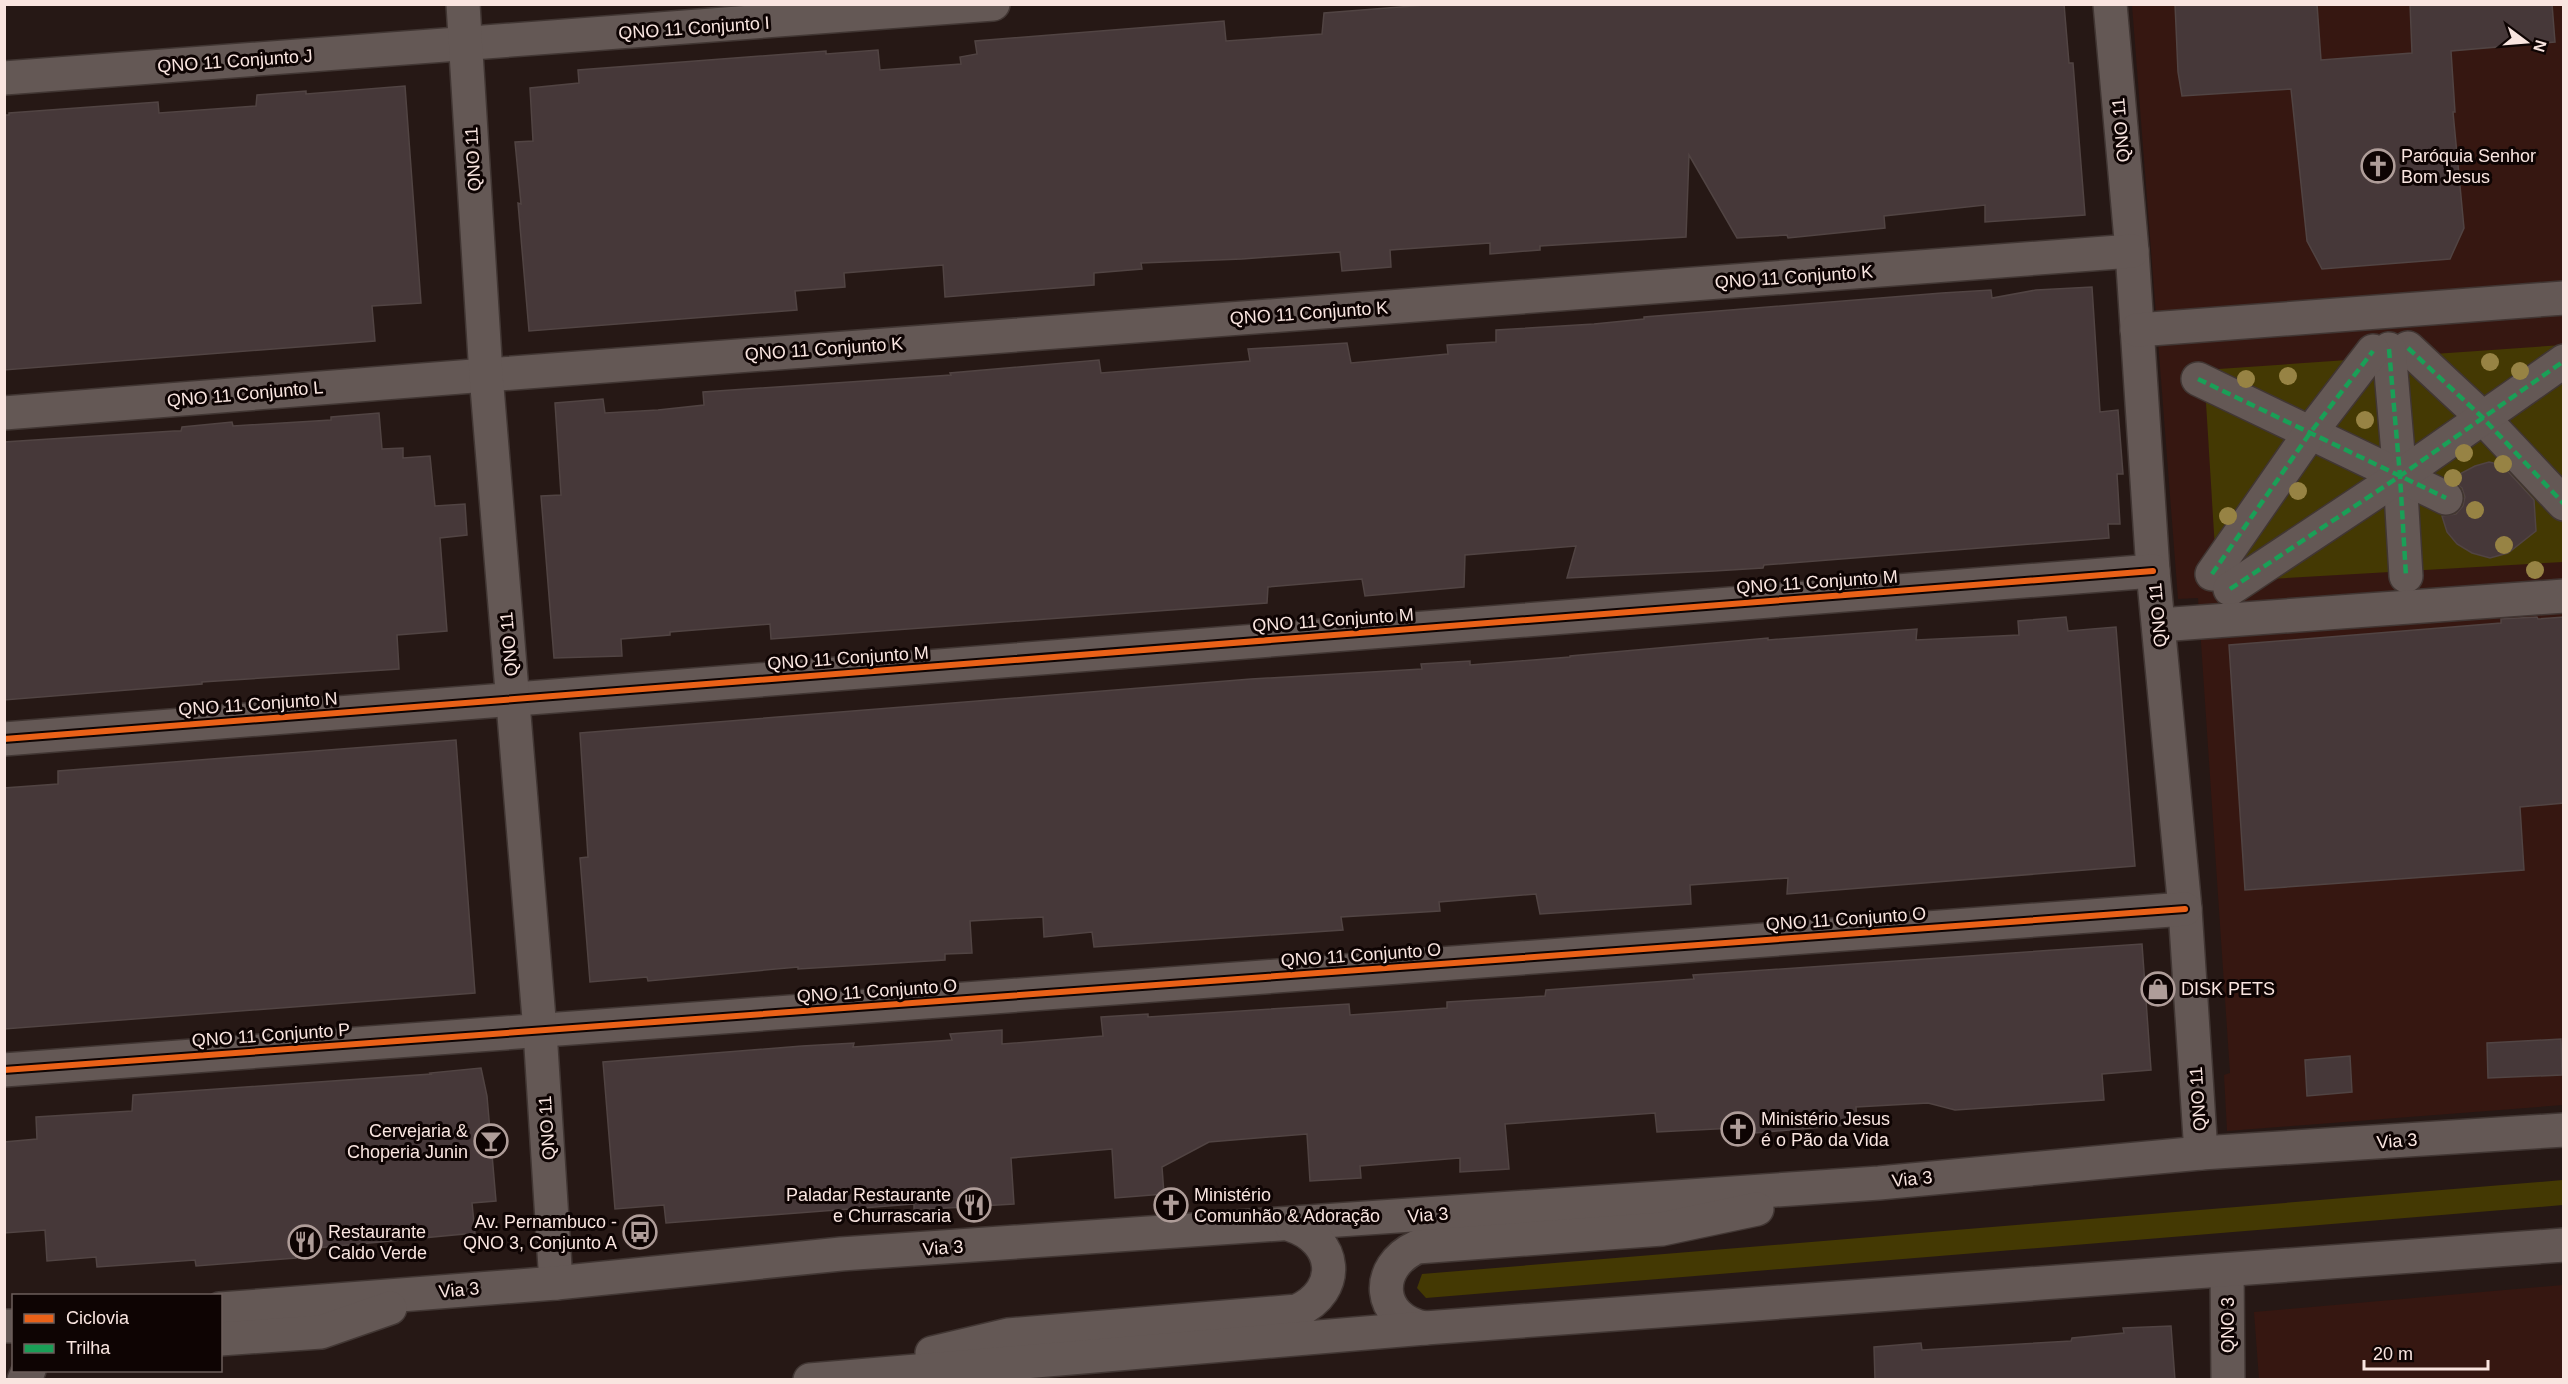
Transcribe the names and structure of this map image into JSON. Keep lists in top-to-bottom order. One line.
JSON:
{"streets":{"street":["QNO 11 Conjunto I","QNO 11 Conjunto J","QNO 11","QNO 11 Conjunto K","QNO 11 Conjunto L","QNO 11 Conjunto M","QNO 11 Conjunto N","QNO 11 Conjunto O","QNO 11 Conjunto P","Via 3","QNO 3"]},"crossings":[["QNO 11 Conjunto I","QNO 11 Conjunto J"],["QNO 11 Conjunto I","QNO 11"],["QNO 11 Conjunto J","QNO 11"],["QNO 11","QNO 11 Conjunto K"],["QNO 11","QNO 11 Conjunto L"],["QNO 11","QNO 11 Conjunto M"],["QNO 11","QNO 11 Conjunto N"],["QNO 11","QNO 11 Conjunto O"],["QNO 11","QNO 11 Conjunto P"],["QNO 11","Via 3"],["QNO 11 Conjunto K","QNO 11 Conjunto L"],["QNO 11 Conjunto M","QNO 11 Conjunto N"],["QNO 11 Conjunto O","QNO 11 Conjunto P"]],"places":{"church":["Paróquia Senhor Bom Jesus","Ministério Jesus é o Pão da Vida","Ministério Comunhão & Adoração"],"shop":["DISK PETS"],"bar":["Cervejaria & Choperia Junin"],"restaurant":["Paladar Restaurante e Churrascaria","Restaurante Caldo Verde"],"bus stop":["Av. Pernambuco - QNO 3, Conjunto A"]},"legend":["Ciclovia","Trilha"],"scale_bar":"20 m","north":"right"}
